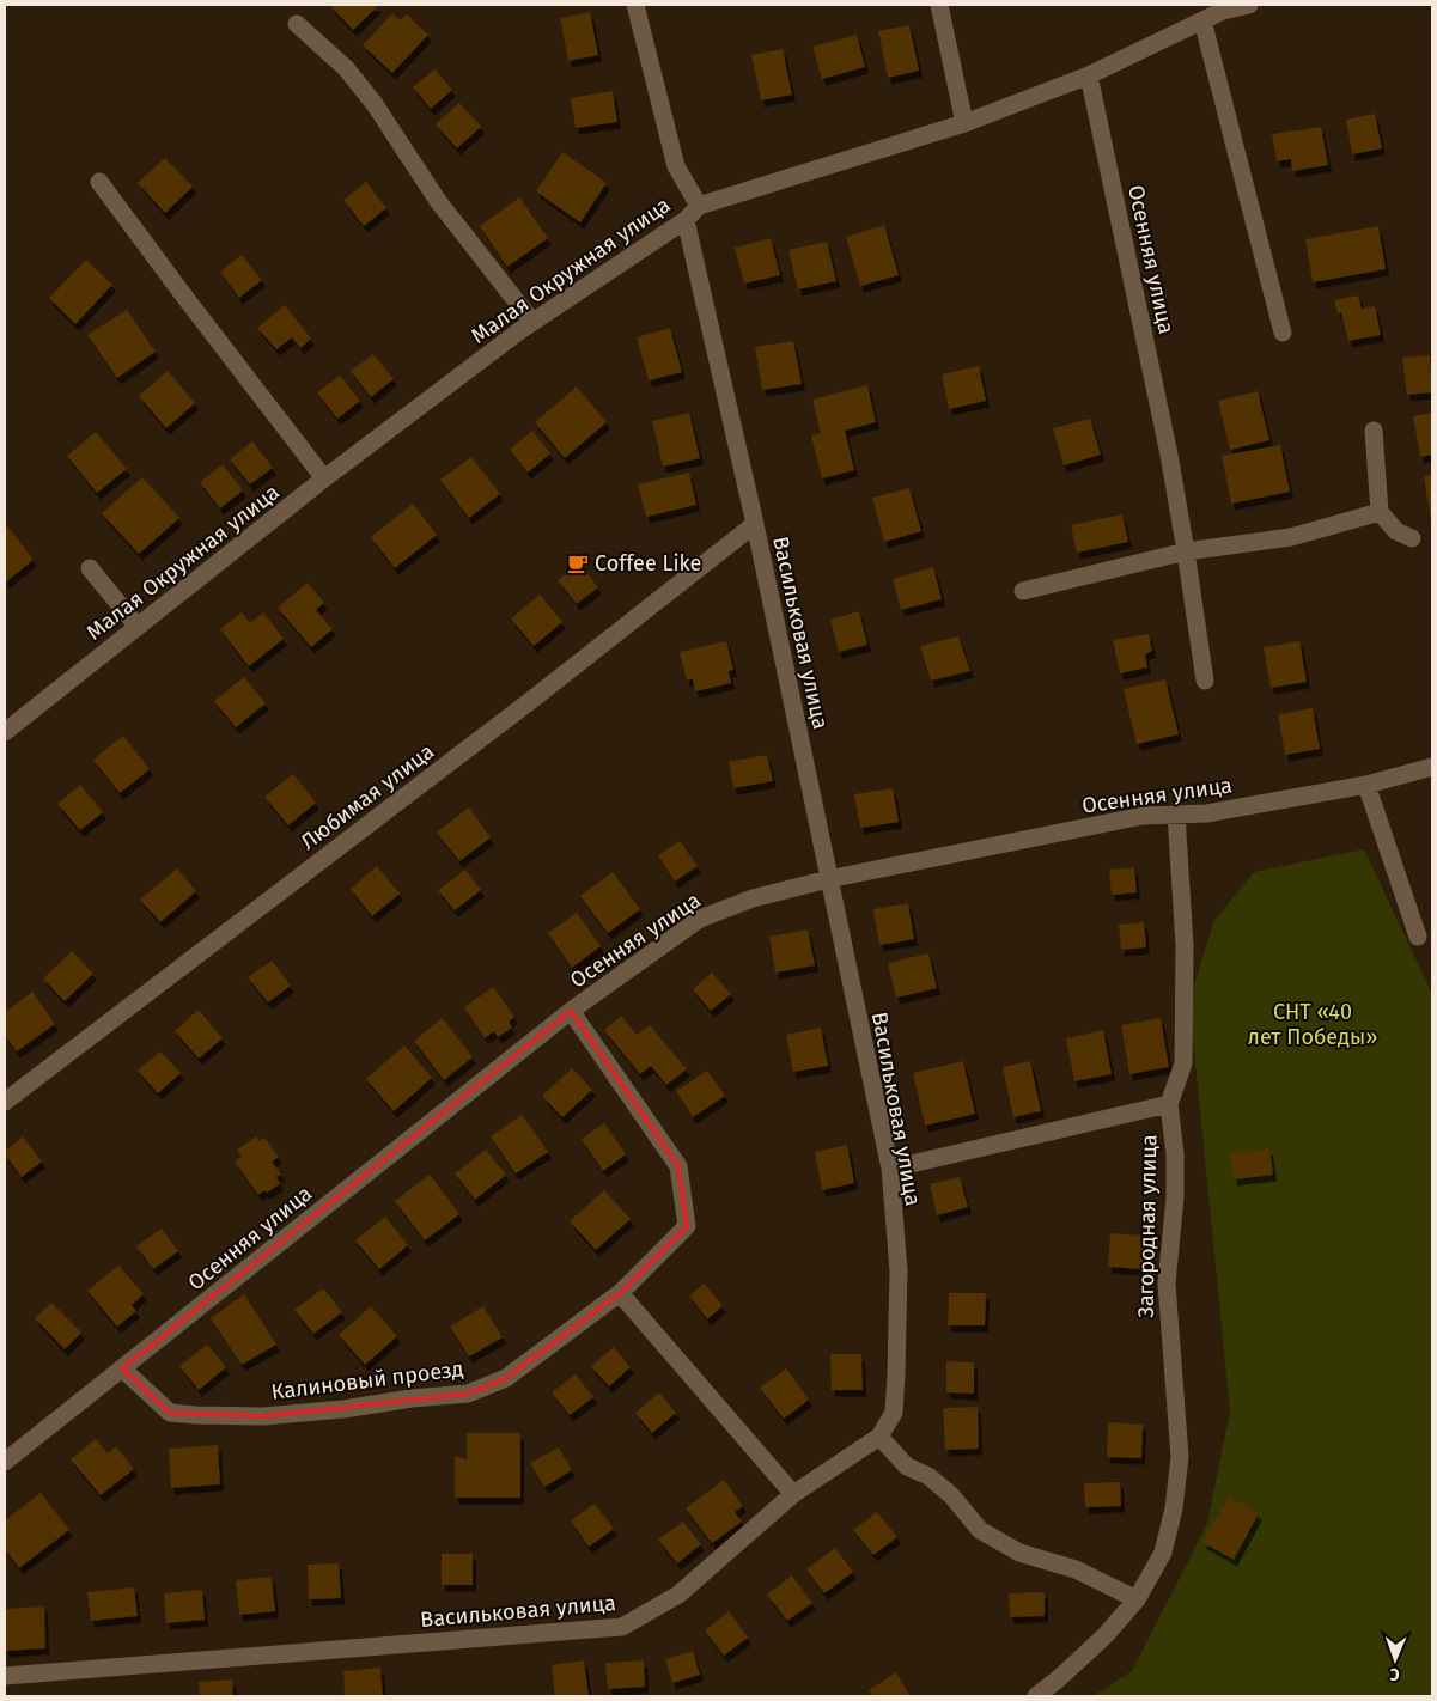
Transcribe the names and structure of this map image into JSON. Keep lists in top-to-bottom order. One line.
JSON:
{"streets":{"street":["Осенняя улица","Малая Окружная улица","Васильковая улица","Любимая улица","Загородная улица","Калиновый проезд"]},"crossings":[["Осенняя улица","Малая Окружная улица"],["Осенняя улица","Васильковая улица"],["Осенняя улица","Загородная улица"],["Осенняя улица","Калиновый проезд"],["Малая Окружная улица","Васильковая улица"],["Васильковая улица","Любимая улица"]],"parks":["СНТ «40 лет Победы»"],"places":{"cafe":["Coffee Like"]},"north":"bottom"}
